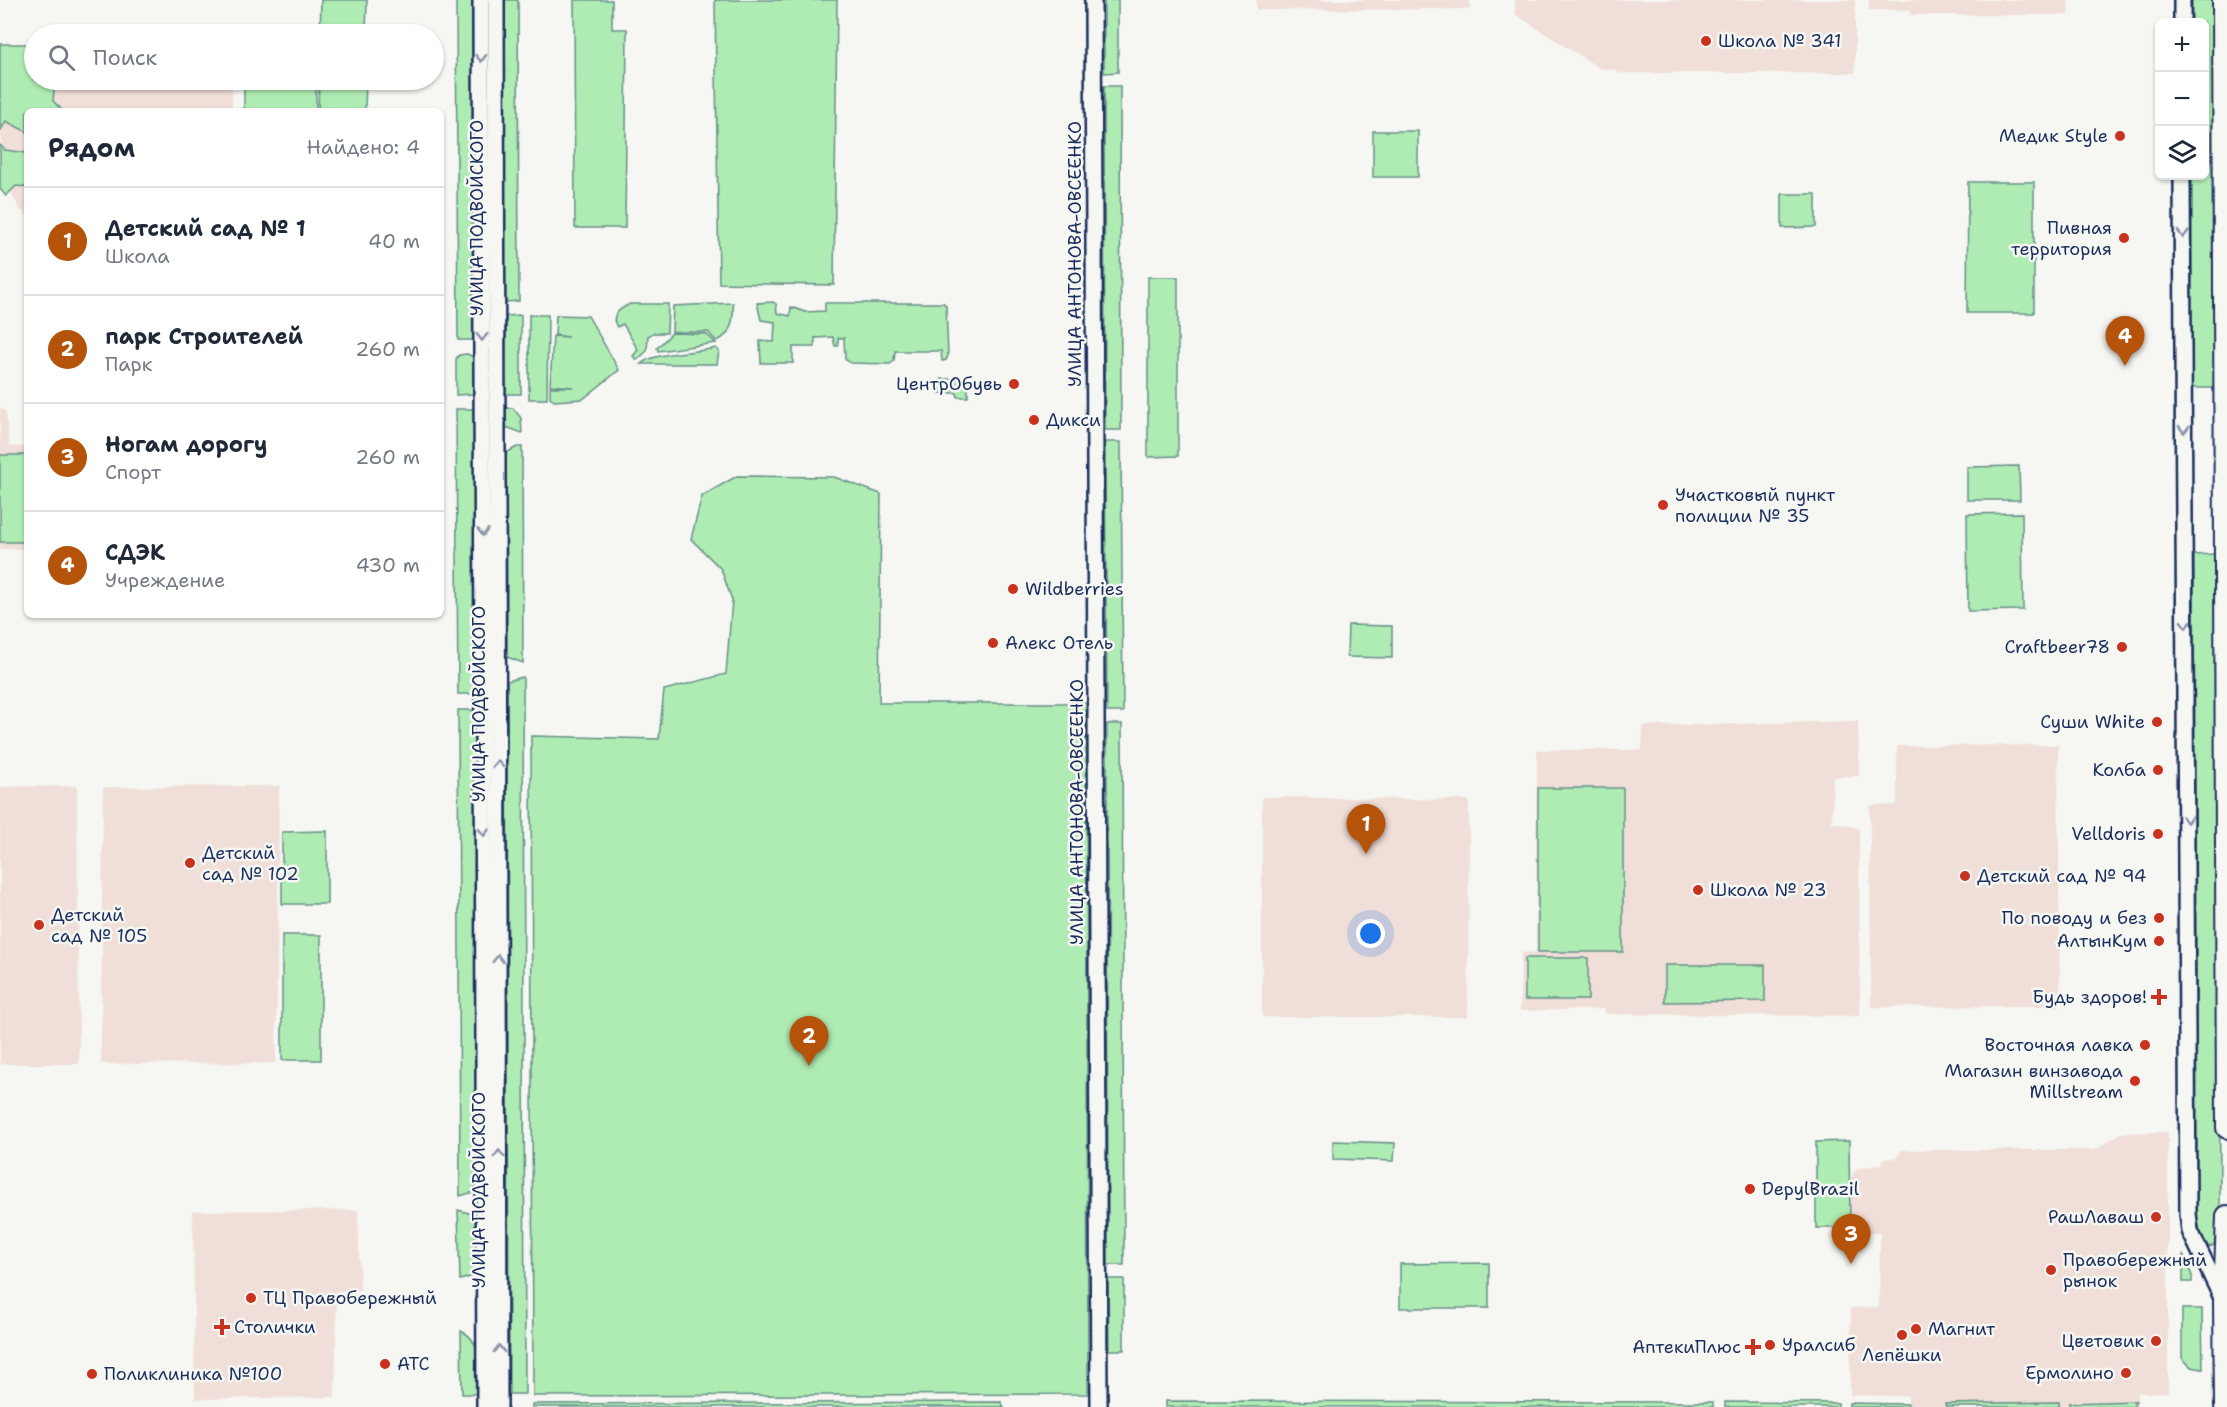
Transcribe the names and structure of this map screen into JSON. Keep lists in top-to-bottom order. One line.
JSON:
{"streets":{"street":["УЛИЦА ПОДВОЙСКОГО","УЛИЦА АНТОНОВА-ОВСЕЕНКО"]},"places":{"other":["Школа № 341","Медик Style","Пивная территория","ЦентрОбувь","Дикси","Участковый пункт полиции № 35","Wildberries","Алекс Отель","Craftbeer78","Суши White","Колба","Velldoris","Детский сад № 102","Детский сад № 94","Школа № 23","По поводу и без","Детский сад № 105","АлтынКум","Восточная лавка","Магазин винзавода Millstream","DepylBrazil","РашЛаваш","Правобережный рынок","ТЦ Правобережный","Магнит","Лепёшки","Цветовик","Уралсиб","АТС","Ермолино","Поликлиника №100"],"health":["Будь здоров!","Столички","АптекиПлюс"]},"page":{"map_buttons":["+","−"],"search":"Поиск","heading":["Рядом","Найдено: 4"],"list":[{"mark":"1","name":"Детский сад № 1","note":"Школа","value":"40 m"},{"mark":"2","name":"парк Строителей","note":"Парк","value":"260 m"},{"mark":"3","name":"Ногам дорогу","note":"Спорт","value":"260 m"},{"mark":"4","name":"СДЭК","note":"Учреждение","value":"430 m"}],"pins":["4","1","2","3"]}}
